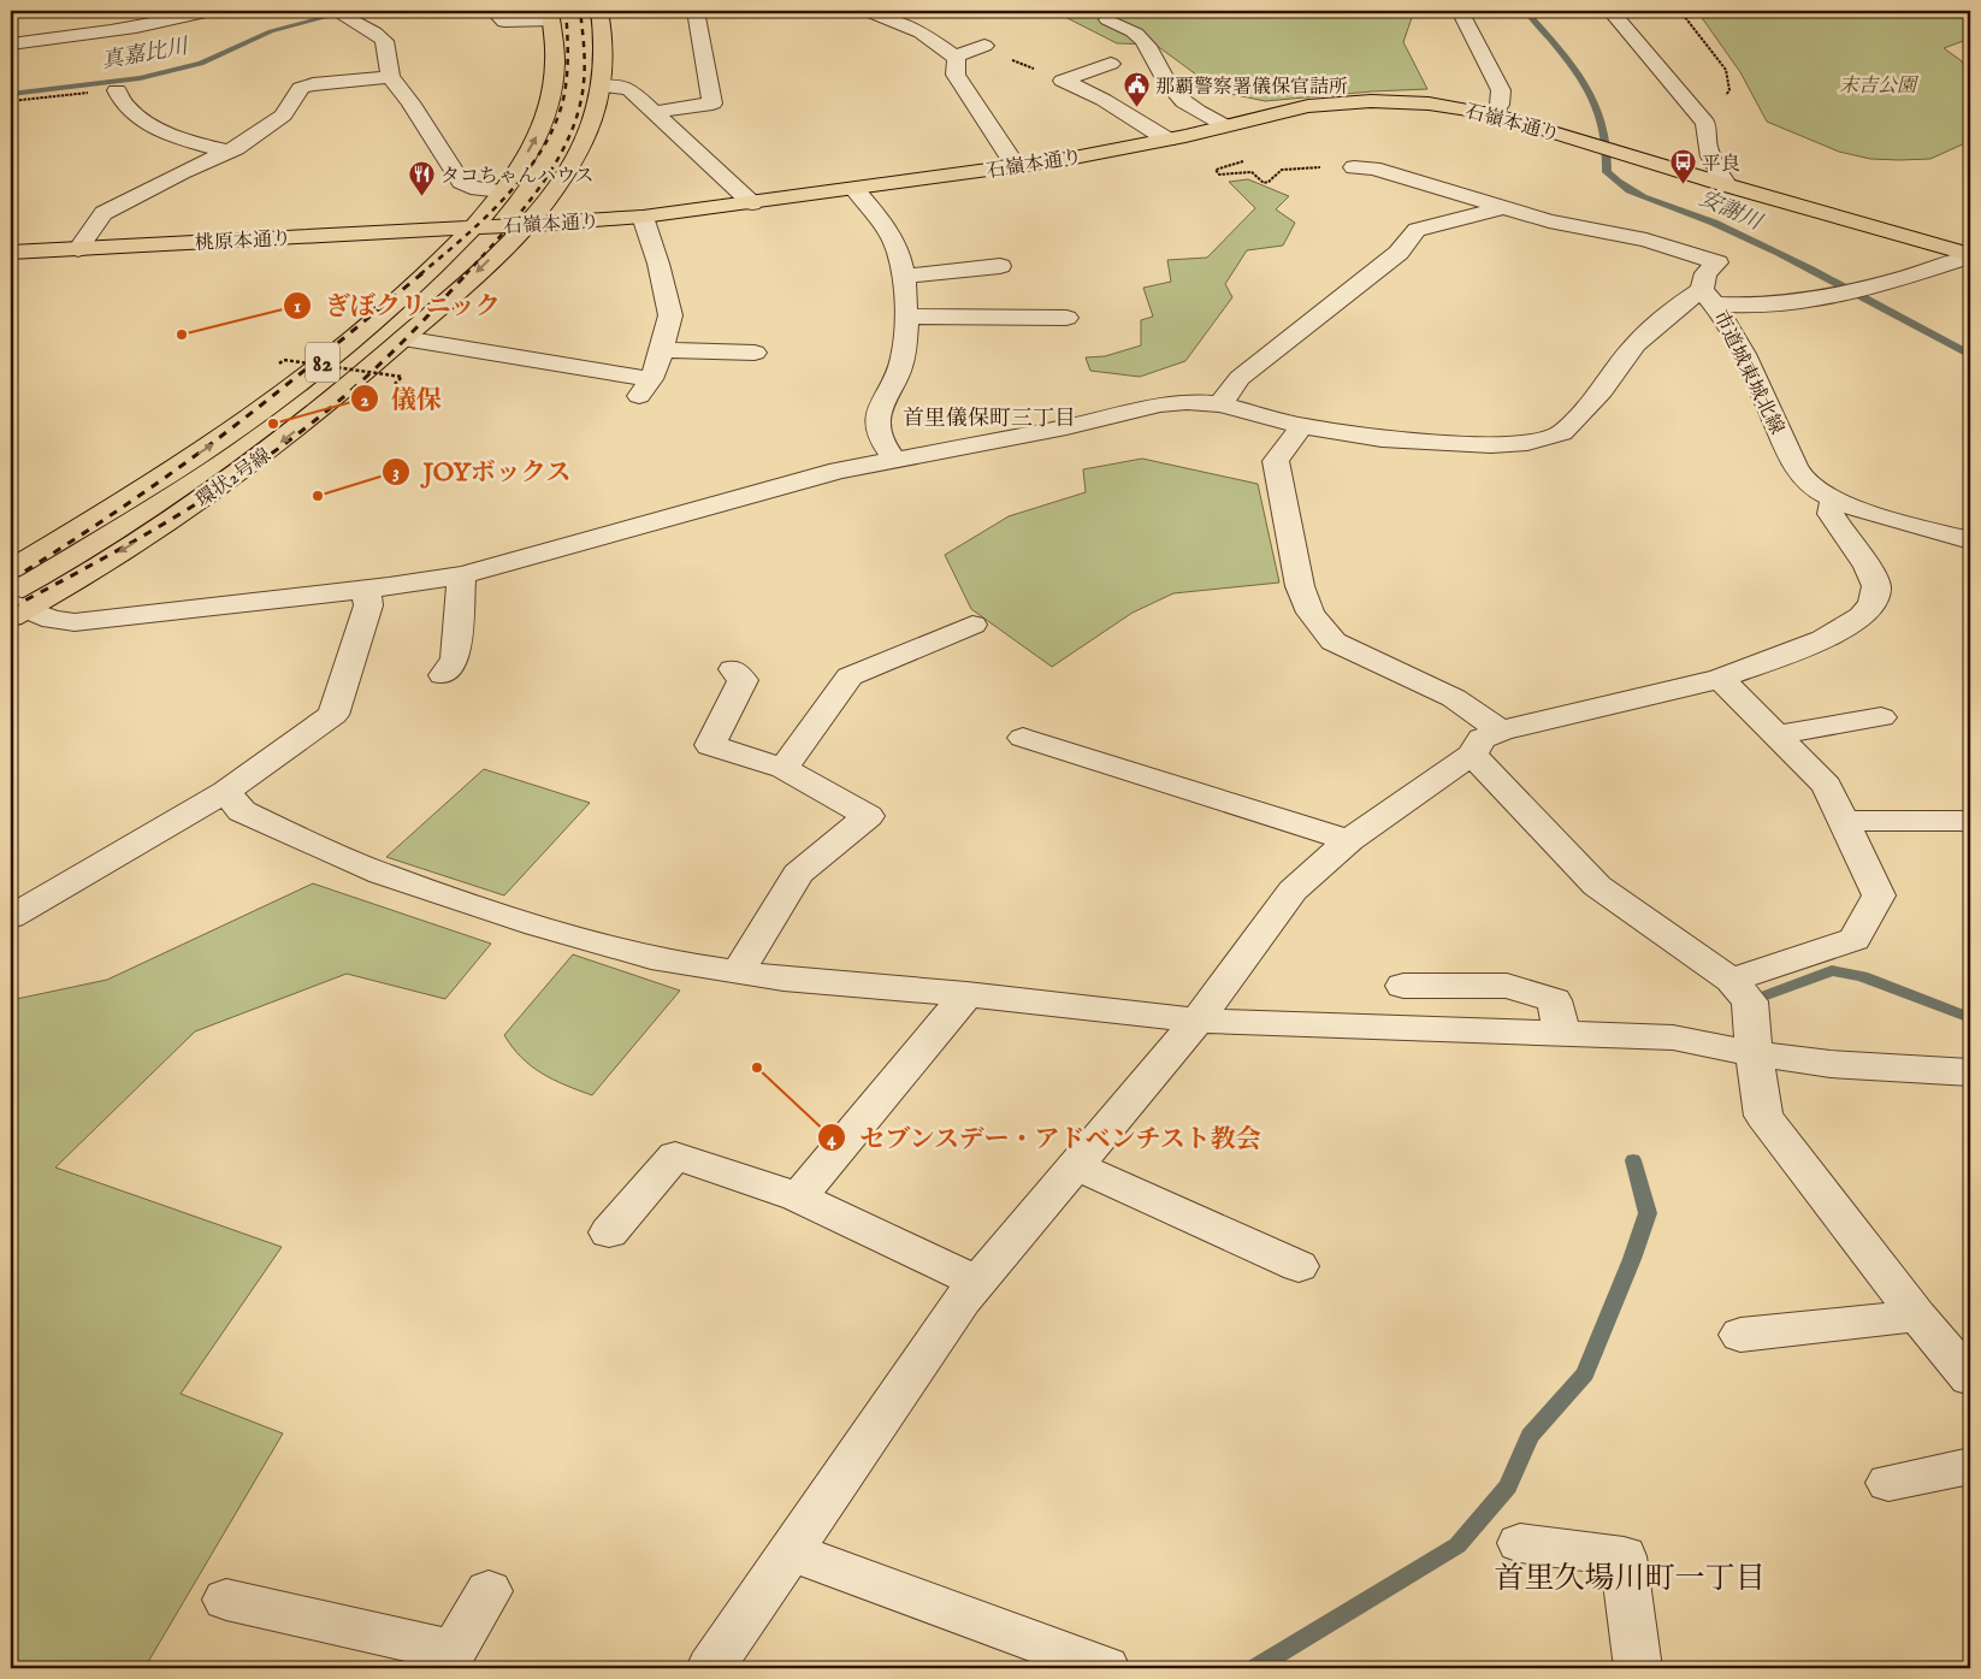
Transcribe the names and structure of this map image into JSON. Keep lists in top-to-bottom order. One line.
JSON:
{"streets":{"main road":["石嶺本通り","桃原本通り","82","環状2号線"],"street":["市道城東城北線"]},"crossings":[["石嶺本通り","桃原本通り"],["石嶺本通り","環状2号線"],["桃原本通り","環状2号線"]],"districts":["首里儀保町三丁目","首里久場川町一丁目"],"water":["真嘉比川","安謝川"],"parks":["末吉公園"],"places":{"public building":["那覇警察署儀保官詰所"],"bus stop":["平良"],"restaurant":["タコちゃんハウス"],"other":["ぎぼクリニック","儀保","JOYボックス","セブンスデー・アドベンチスト教会"]}}
